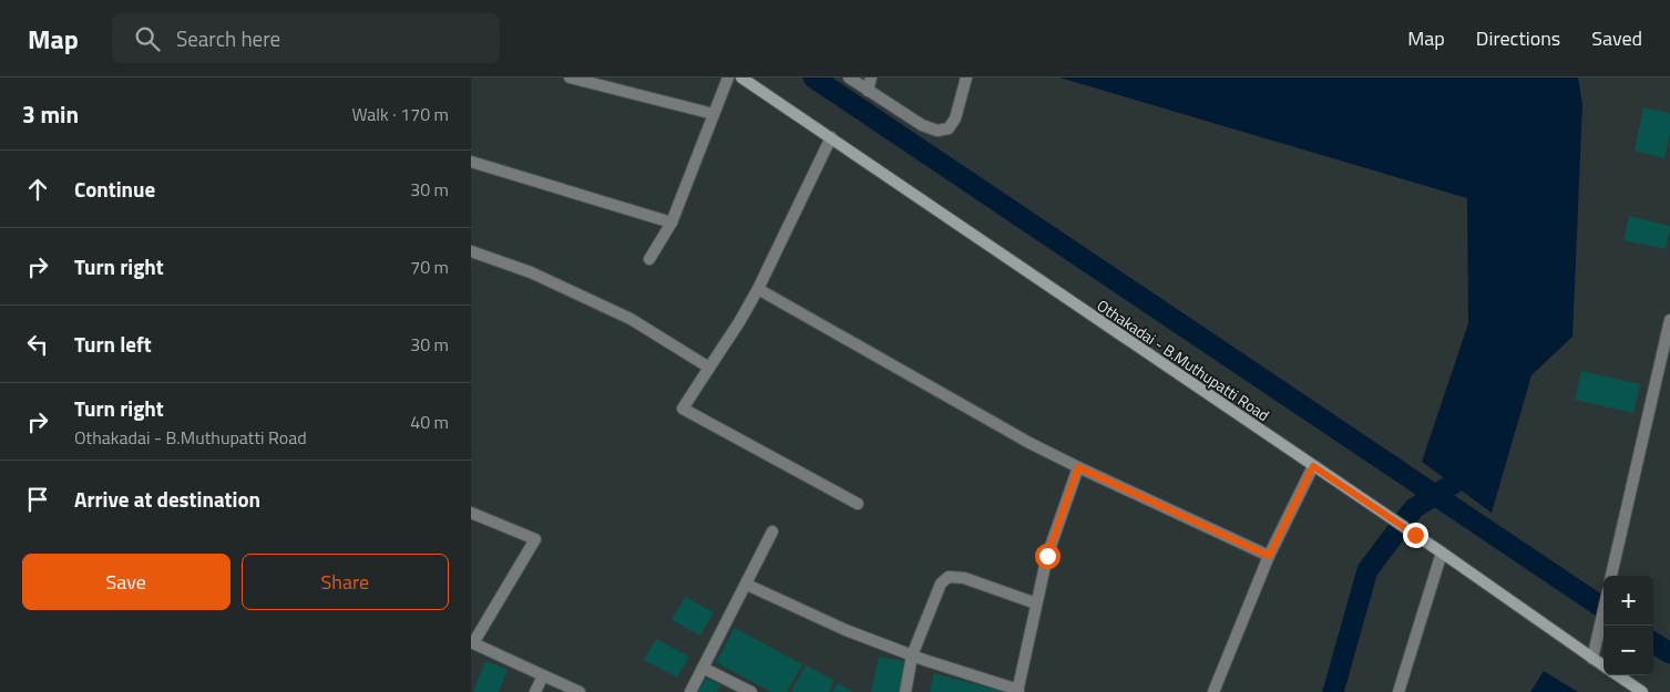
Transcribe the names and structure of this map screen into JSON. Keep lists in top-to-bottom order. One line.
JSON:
{"streets":{"main road":["Othakadai - B.Muthupatti Road"]},"page":{"header":"Map","search":"Search here","nav":["Map","Directions","Saved"],"heading":["3 min","Walk · 170 m"],"list":[["Continue","30 m"],["Turn right","70 m"],["Turn left","30 m"],["Turn right","Othakadai - B.Muthupatti Road","40 m"],"Arrive at destination"],"buttons":["Save","Share"],"map_buttons":["+","−"]}}
